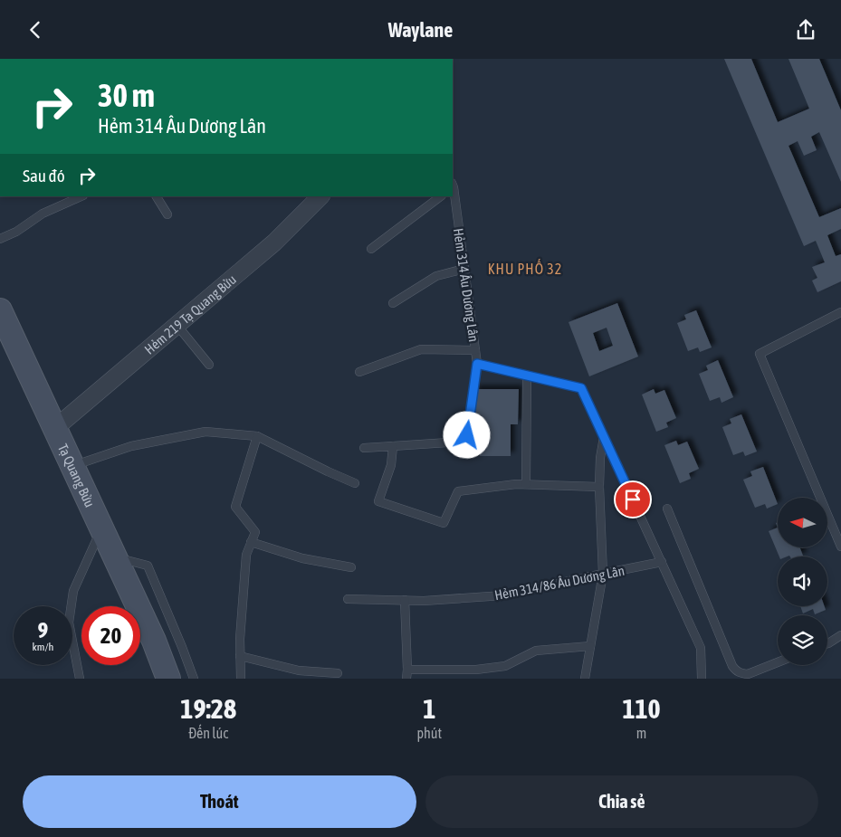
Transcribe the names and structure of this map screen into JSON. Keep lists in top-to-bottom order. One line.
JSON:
{"streets":{"main road":["Tạ Quang Bửu"],"street":["Hẻm 219 Tạ Quang Bửu"],"lane":["Hẻm 314 Âu Dương Lân","Hẻm 314/86 Âu Dương Lân"]},"crossings":[["Hẻm 219 Tạ Quang Bửu","Tạ Quang Bửu"]],"districts":["KHU PHỐ 32"],"north":"left","page":{"header":"Waylane","turn":["30 m","Hẻm 314 Âu Dương Lân"],"then":"Sau đó","speed":"9 km/h","limit":"20","eta":["19:28","Đến lúc","1","phút","110","m"],"buttons":["Thoát","Chia sẻ"]}}
